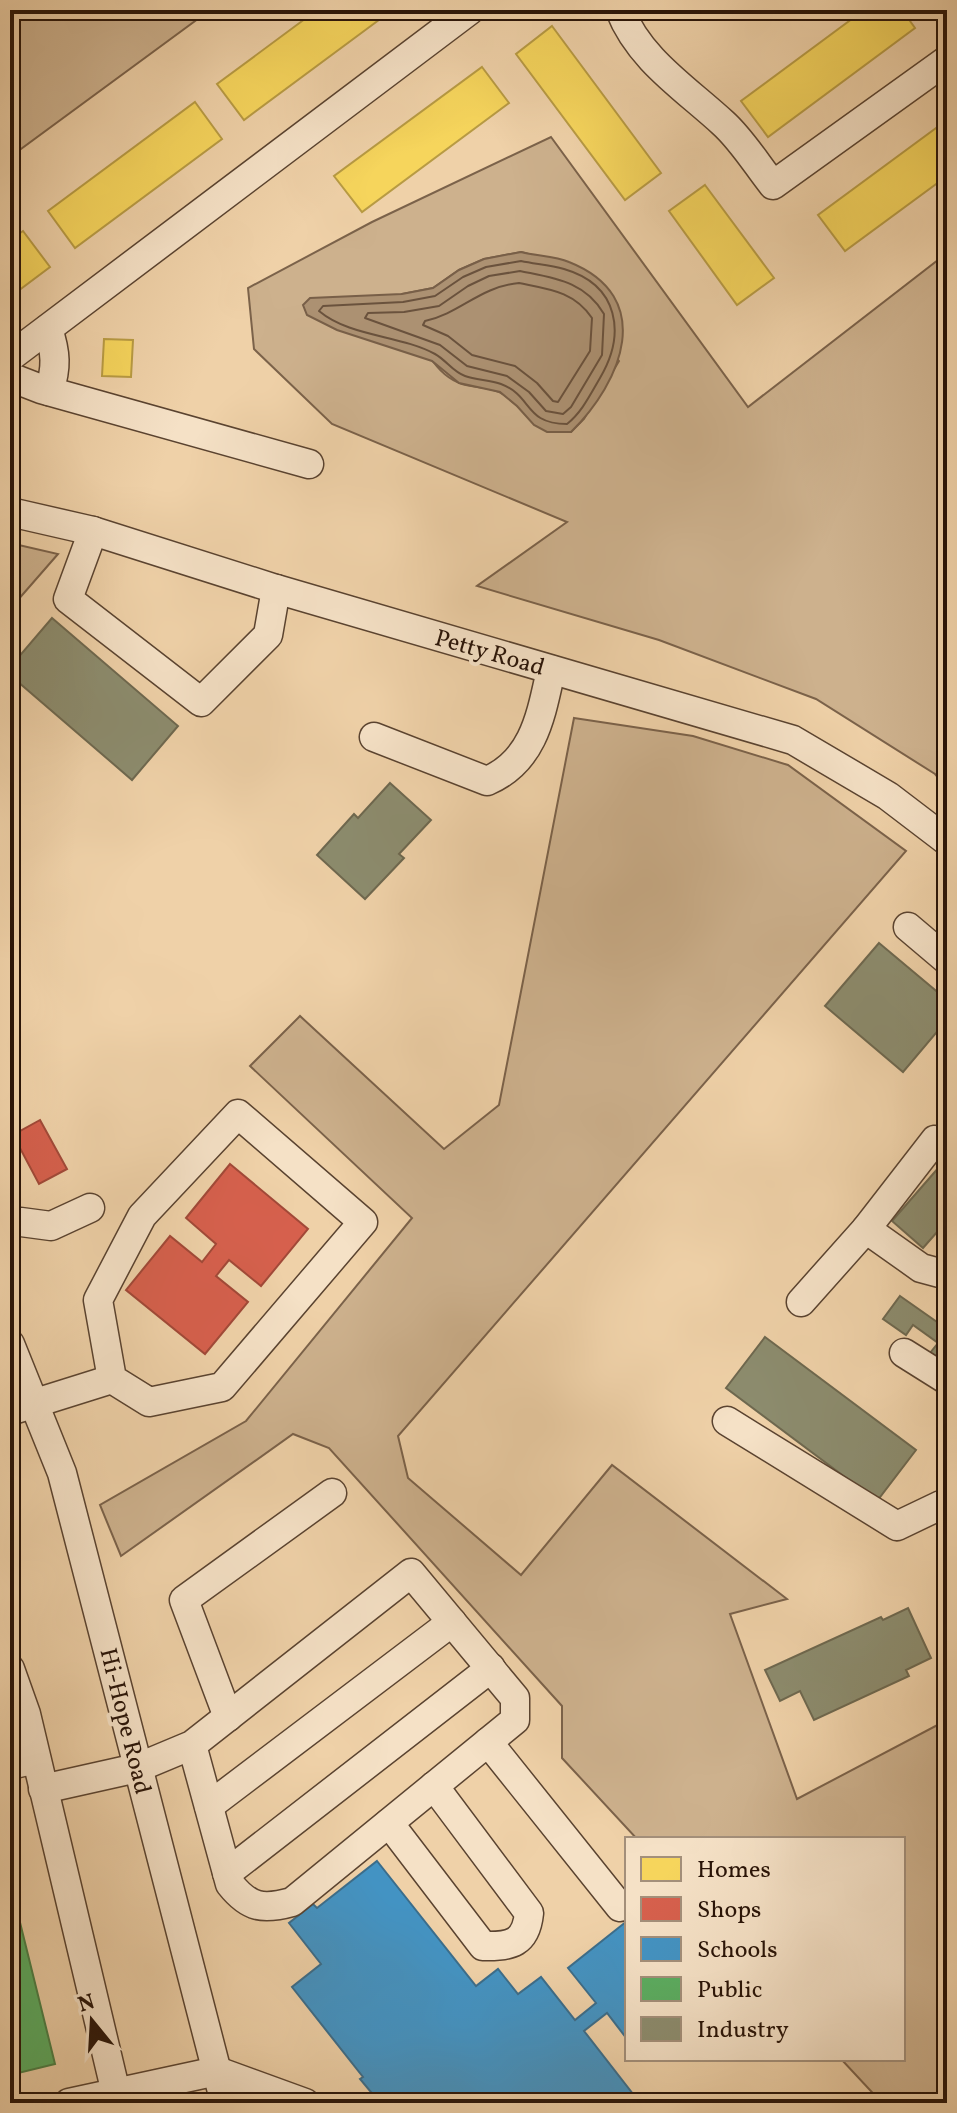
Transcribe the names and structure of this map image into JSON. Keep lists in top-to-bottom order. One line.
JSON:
{"streets":{"street":["Petty Road","Hi-Hope Road"]},"legend":["Homes","Shops","Schools","Public","Industry"],"north":"top"}
